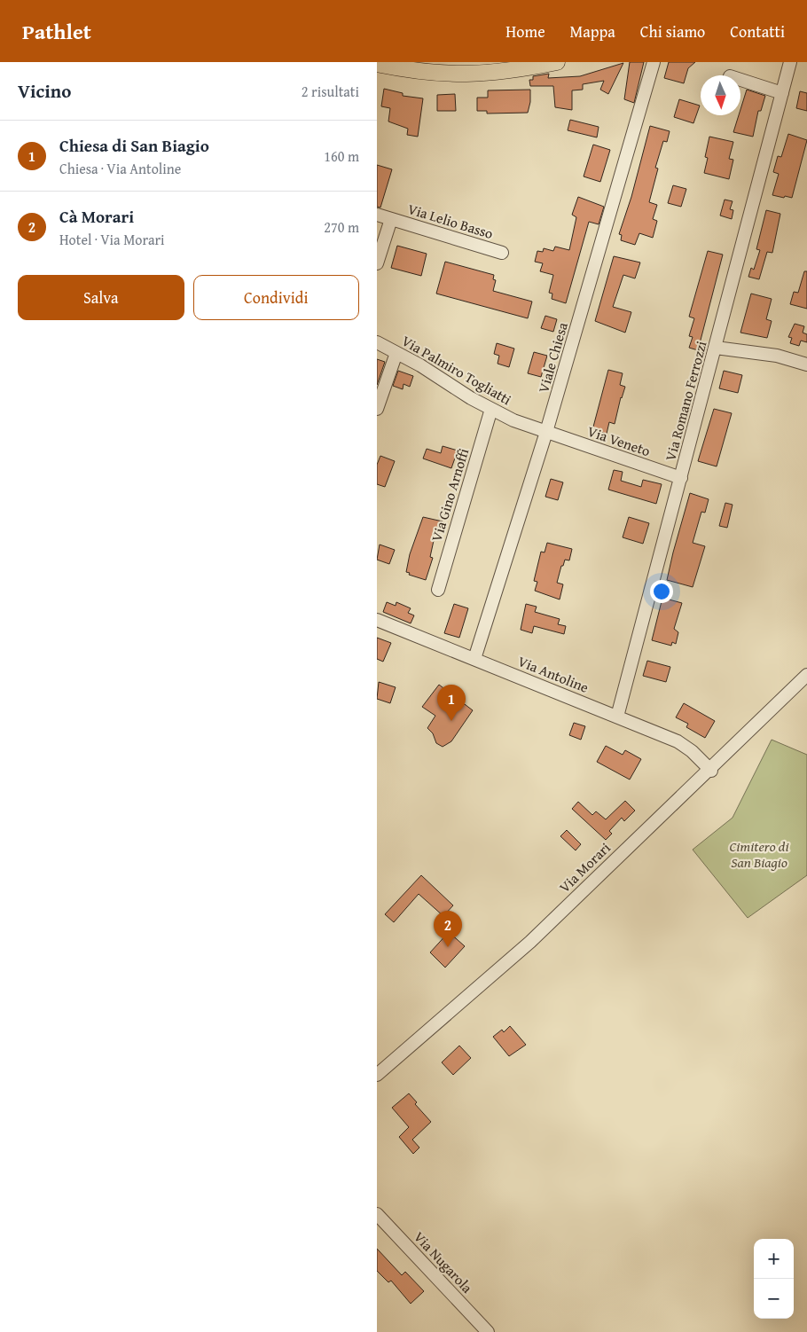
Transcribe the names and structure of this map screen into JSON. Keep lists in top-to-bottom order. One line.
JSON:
{"streets":{"street":["Via Lelio Basso","Viale Chiesa","Via Palmiro Togliatti","Via Romano Ferrozzi","Via Veneto","Via Gino Arnoffi","Via Antoline","Via Morari","Via Nugarola"]},"crossings":[["Viale Chiesa","Via Palmiro Togliatti"],["Viale Chiesa","Via Veneto"],["Viale Chiesa","Via Antoline"],["Via Palmiro Togliatti","Via Veneto"],["Via Palmiro Togliatti","Via Gino Arnoffi"],["Via Romano Ferrozzi","Via Veneto"],["Via Romano Ferrozzi","Via Antoline"],["Via Antoline","Via Morari"]],"parks":["Cimitero di San Biagio"],"north":"bottom","page":{"header":"Pathlet","nav":["Home","Mappa","Chi siamo","Contatti"],"heading":["Vicino","2 risultati"],"list":[{"mark":"1","name":"Chiesa di San Biagio","note":"Chiesa · Via Antoline","value":"160 m"},{"mark":"2","name":"Cà Morari","note":"Hotel · Via Morari","value":"270 m"}],"buttons":["Salva","Condividi"],"pins":["1","2"],"map_buttons":["+","−"]}}
